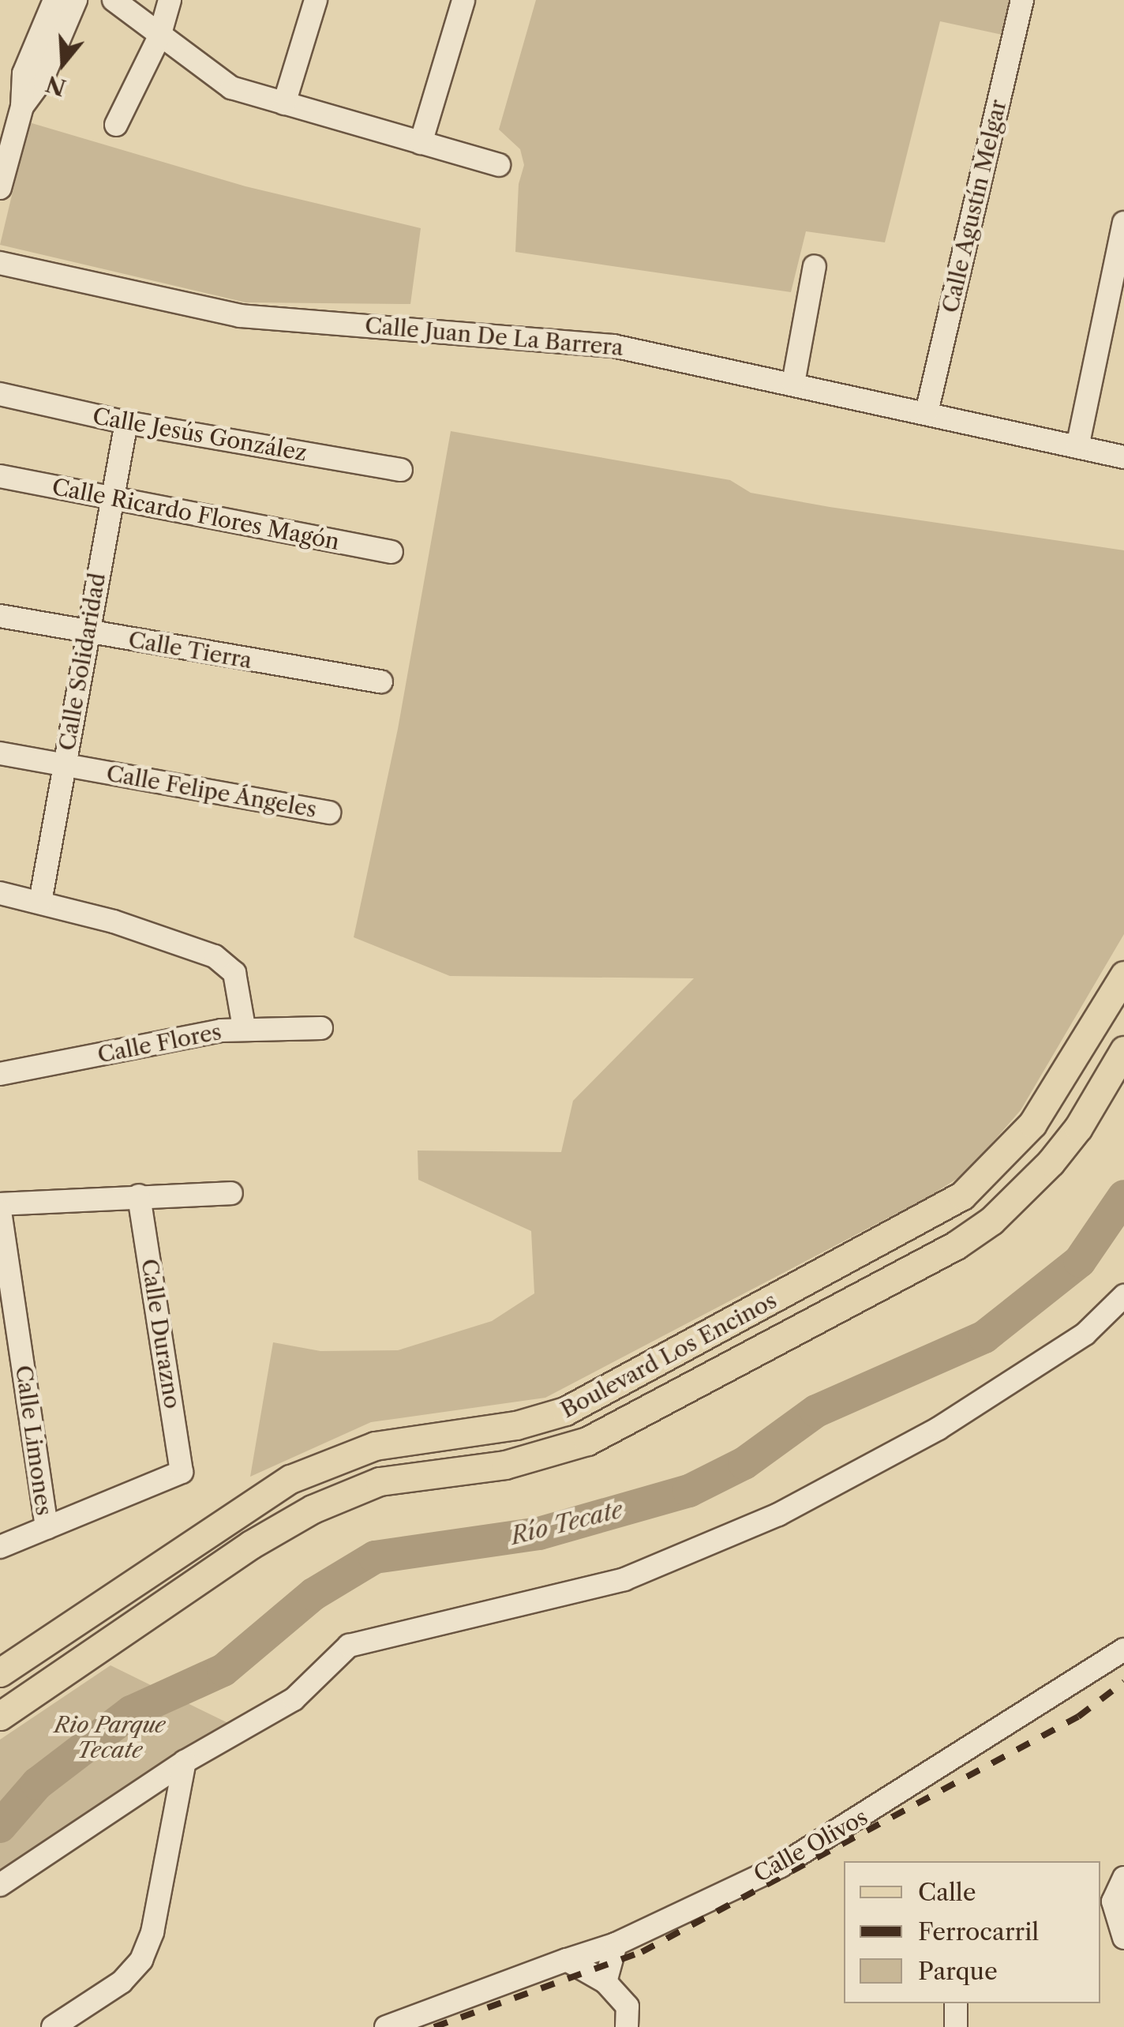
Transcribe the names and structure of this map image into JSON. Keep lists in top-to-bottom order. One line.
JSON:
{"streets":{"main road":["Boulevard Los Encinos"],"street":["Calle Agustín Melgar","Calle Juan De La Barrera","Calle Jesús González","Calle Ricardo Flores Magón","Calle Tierra","Calle Solidaridad","Calle Felipe Ángeles","Calle Flores","Calle Durazno","Calle Limones","Calle Olivos"]},"crossings":[["Calle Agustín Melgar","Calle Juan De La Barrera"],["Calle Jesús González","Calle Solidaridad"],["Calle Ricardo Flores Magón","Calle Solidaridad"],["Calle Tierra","Calle Solidaridad"],["Calle Solidaridad","Calle Felipe Ángeles"],["Calle Durazno","Calle Limones"]],"water":["Río Tecate"],"parks":["Rio Parque Tecate"],"legend":["Calle","Ferrocarril","Parque"],"north":"bottom"}
